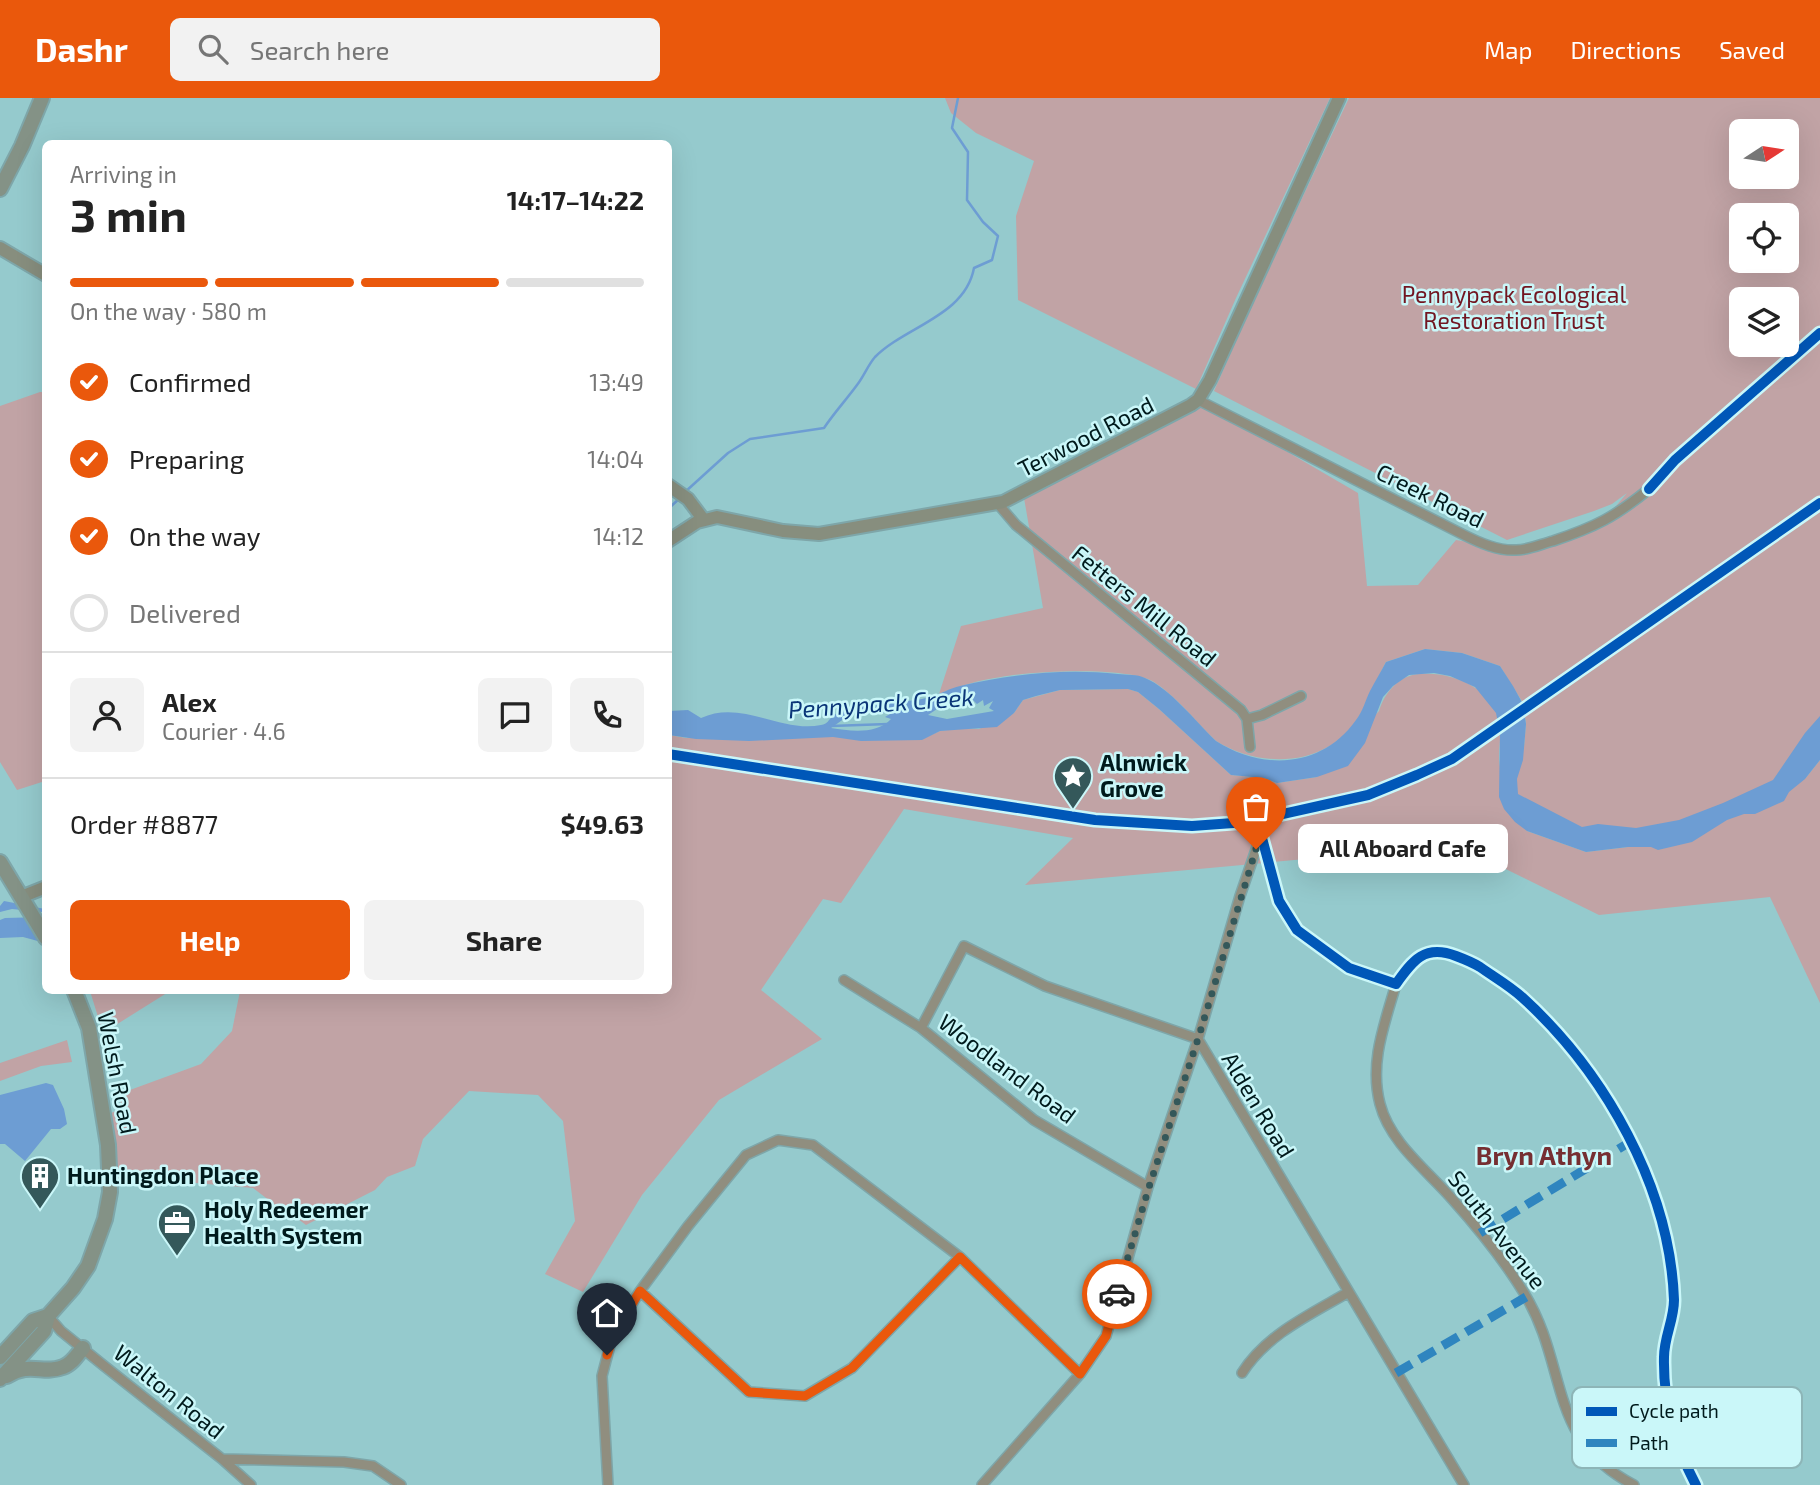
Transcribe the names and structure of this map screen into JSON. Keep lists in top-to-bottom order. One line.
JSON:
{"streets":{"main road":["Welsh Road"],"street":["Terwood Road","Creek Road","Fetters Mill Road","Woodland Road","Alden Road","South Avenue","Walton Road"]},"crossings":[["Terwood Road","Creek Road"],["Terwood Road","Fetters Mill Road"],["Woodland Road","Alden Road"],["Welsh Road","Walton Road"]],"districts":["Bryn Athyn"],"water":["Pennypack Creek"],"parks":["Pennypack Ecological Restoration Trust"],"places":{"place":["Alnwick Grove"],"other":["All Aboard Cafe"],"building":["Huntingdon Place"],"office":["Holy Redeemer Health System"]},"legend":["Cycle path","Path"],"north":"right","page":{"header":"Dashr","search":"Search here","nav":["Map","Directions","Saved"],"heading":["3 min","Arriving in","14:17–14:22"],"panel":["Alex","Courier · 4.6","Order #8877","$49.63"],"bar":"On the way · 580 m","list":[["Confirmed","13:49"],["Preparing","14:04"],["On the way","14:12"],"Delivered"],"bubble":"All Aboard Cafe","buttons":["Help","Share"]}}
